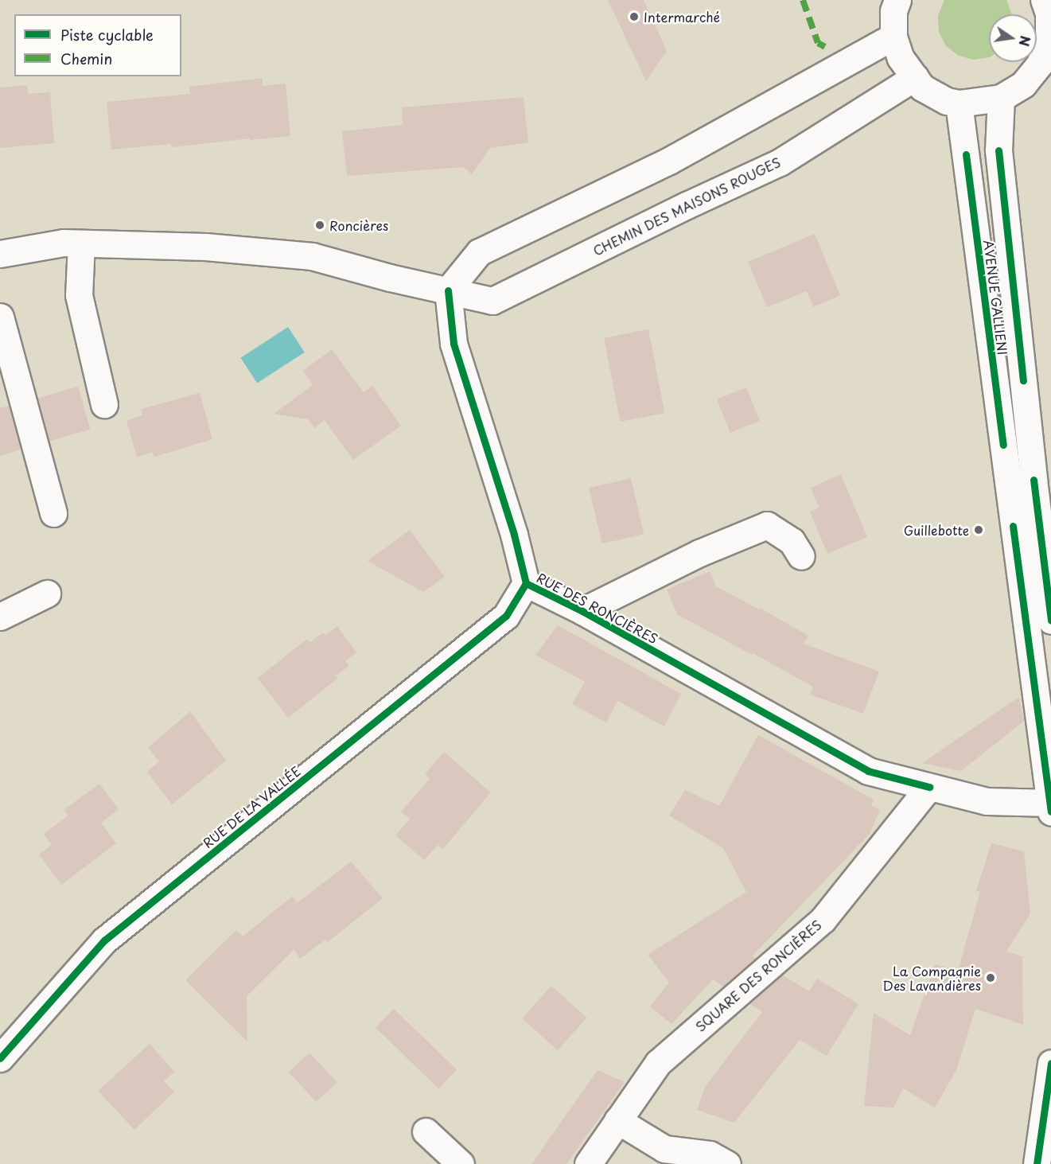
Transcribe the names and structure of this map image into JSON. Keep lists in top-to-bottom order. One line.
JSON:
{"streets":{"street":["CHEMIN DES MAISONS ROUGES","AVENUE GALLIENI","RUE DES RONCIÈRES","RUE DE LA VALLÉE","SQUARE DES RONCIÈRES"]},"crossings":[["CHEMIN DES MAISONS ROUGES","RUE DES RONCIÈRES"],["AVENUE GALLIENI","RUE DES RONCIÈRES"],["RUE DES RONCIÈRES","RUE DE LA VALLÉE"],["RUE DES RONCIÈRES","SQUARE DES RONCIÈRES"]],"places":["Intermarché","Roncières","Guillebotte","La Compagnie Des Lavandières"],"legend":["Piste cyclable","Chemin"],"north":"right"}
